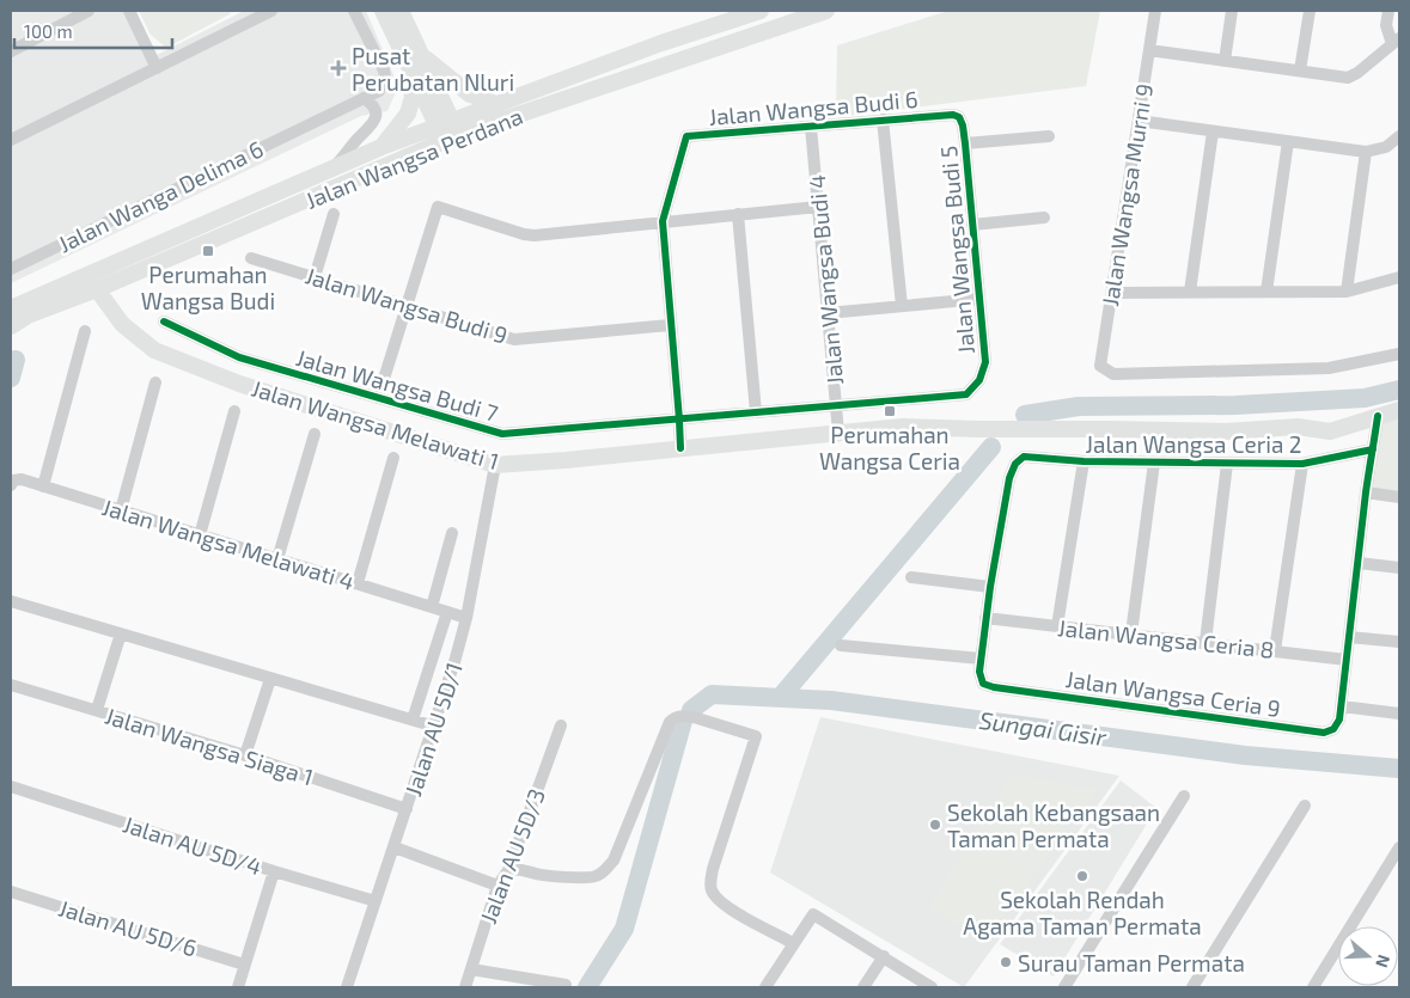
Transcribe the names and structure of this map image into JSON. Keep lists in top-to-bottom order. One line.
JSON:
{"streets":{"main road":["Jalan Wangsa Perdana","Jalan Wangsa Melawati 1"],"street":["Jalan Wangsa Budi 6","Jalan Wangsa Murni 9","Jalan Wanga Delima 6","Jalan Wangsa Budi 5","Jalan Wangsa Budi 4","Jalan Wangsa Budi 9","Jalan Wangsa Budi 7","Jalan Wangsa Ceria 2","Jalan Wangsa Melawati 4","Jalan Wangsa Ceria 8","Jalan Wangsa Ceria 9","Jalan AU 5D/1","Jalan Wangsa Siaga 1","Jalan AU 5D/4","Jalan AU 5D/3","Jalan AU 5D/6"]},"crossings":[["Jalan Wangsa Budi 6","Jalan Wangsa Budi 5"],["Jalan Wangsa Budi 6","Jalan Wangsa Budi 4"],["Jalan Wangsa Perdana","Jalan Wangsa Melawati 1"],["Jalan Wangsa Budi 5","Jalan Wangsa Budi 7"],["Jalan Wangsa Budi 4","Jalan Wangsa Budi 7"],["Jalan Wangsa Budi 4","Jalan Wangsa Melawati 1"],["Jalan Wangsa Melawati 1","Jalan AU 5D/1"],["Jalan Wangsa Melawati 4","Jalan AU 5D/1"],["Jalan AU 5D/1","Jalan Wangsa Siaga 1"],["Jalan AU 5D/1","Jalan AU 5D/4"]],"water":["Sungai Gisir"],"places":{"health":["Pusat Perubatan Nluri"],"transit":["Perumahan Wangsa Budi","Perumahan Wangsa Ceria"],"other":["Sekolah Kebangsaan Taman Permata","Sekolah Rendah Agama Taman Permata","Surau Taman Permata"]},"scale_bar":"100 m","north":"right"}
